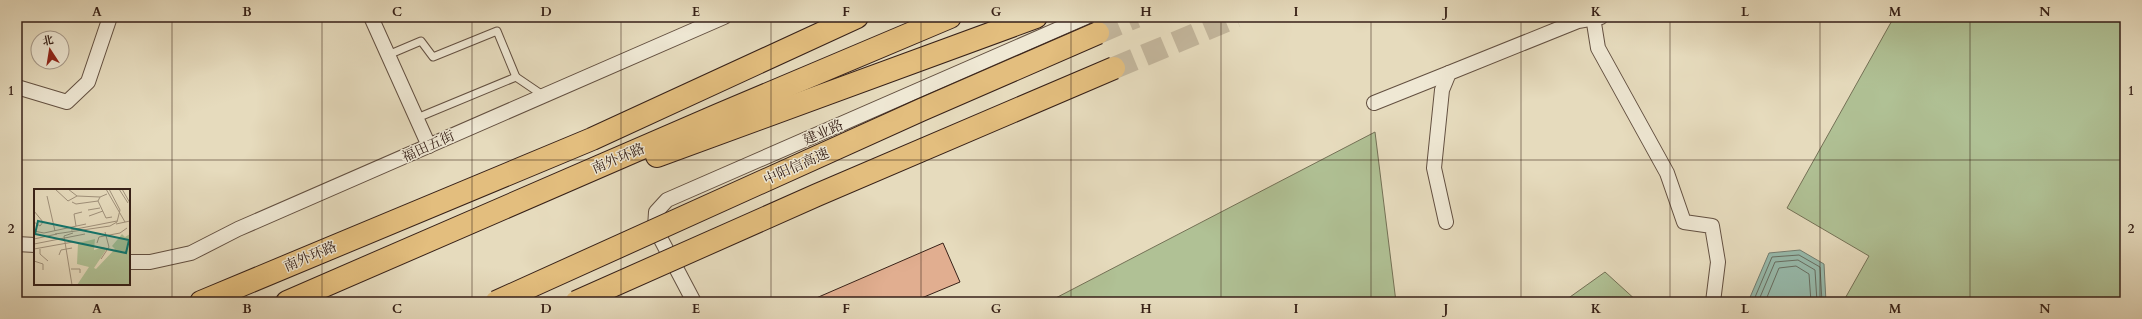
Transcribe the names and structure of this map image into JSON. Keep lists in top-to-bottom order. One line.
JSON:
{"streets":{"highway":["南外环路","中阳信高速"],"street":["建业路","福田五街"]},"crossings":[["建业路","中阳信高速"]],"north":"top","grid":{"columns":["A","B","C","D","E","F","G","H","I","J","K","L","M","N"],"rows":["1","2"]}}
